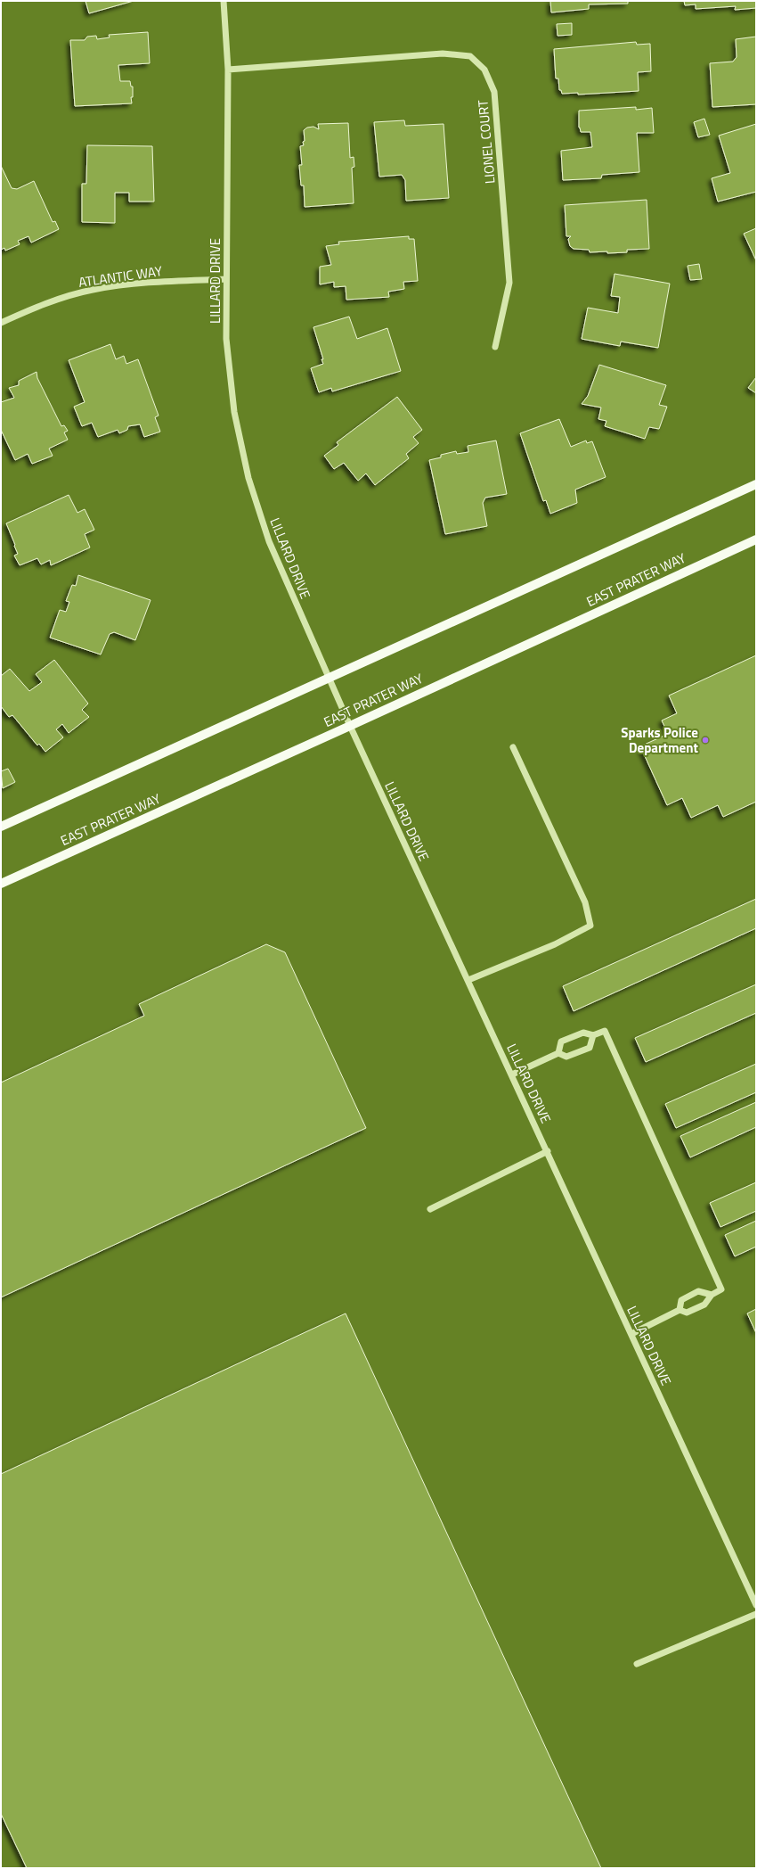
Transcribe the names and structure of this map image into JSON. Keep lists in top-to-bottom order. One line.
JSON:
{"streets":{"main road":["EAST PRATER WAY"],"street":["LIONEL COURT","ATLANTIC WAY","LILLARD DRIVE"]},"crossings":[["LIONEL COURT","LILLARD DRIVE"],["ATLANTIC WAY","LILLARD DRIVE"],["LILLARD DRIVE","EAST PRATER WAY"]],"places":["Sparks Police Department"]}
